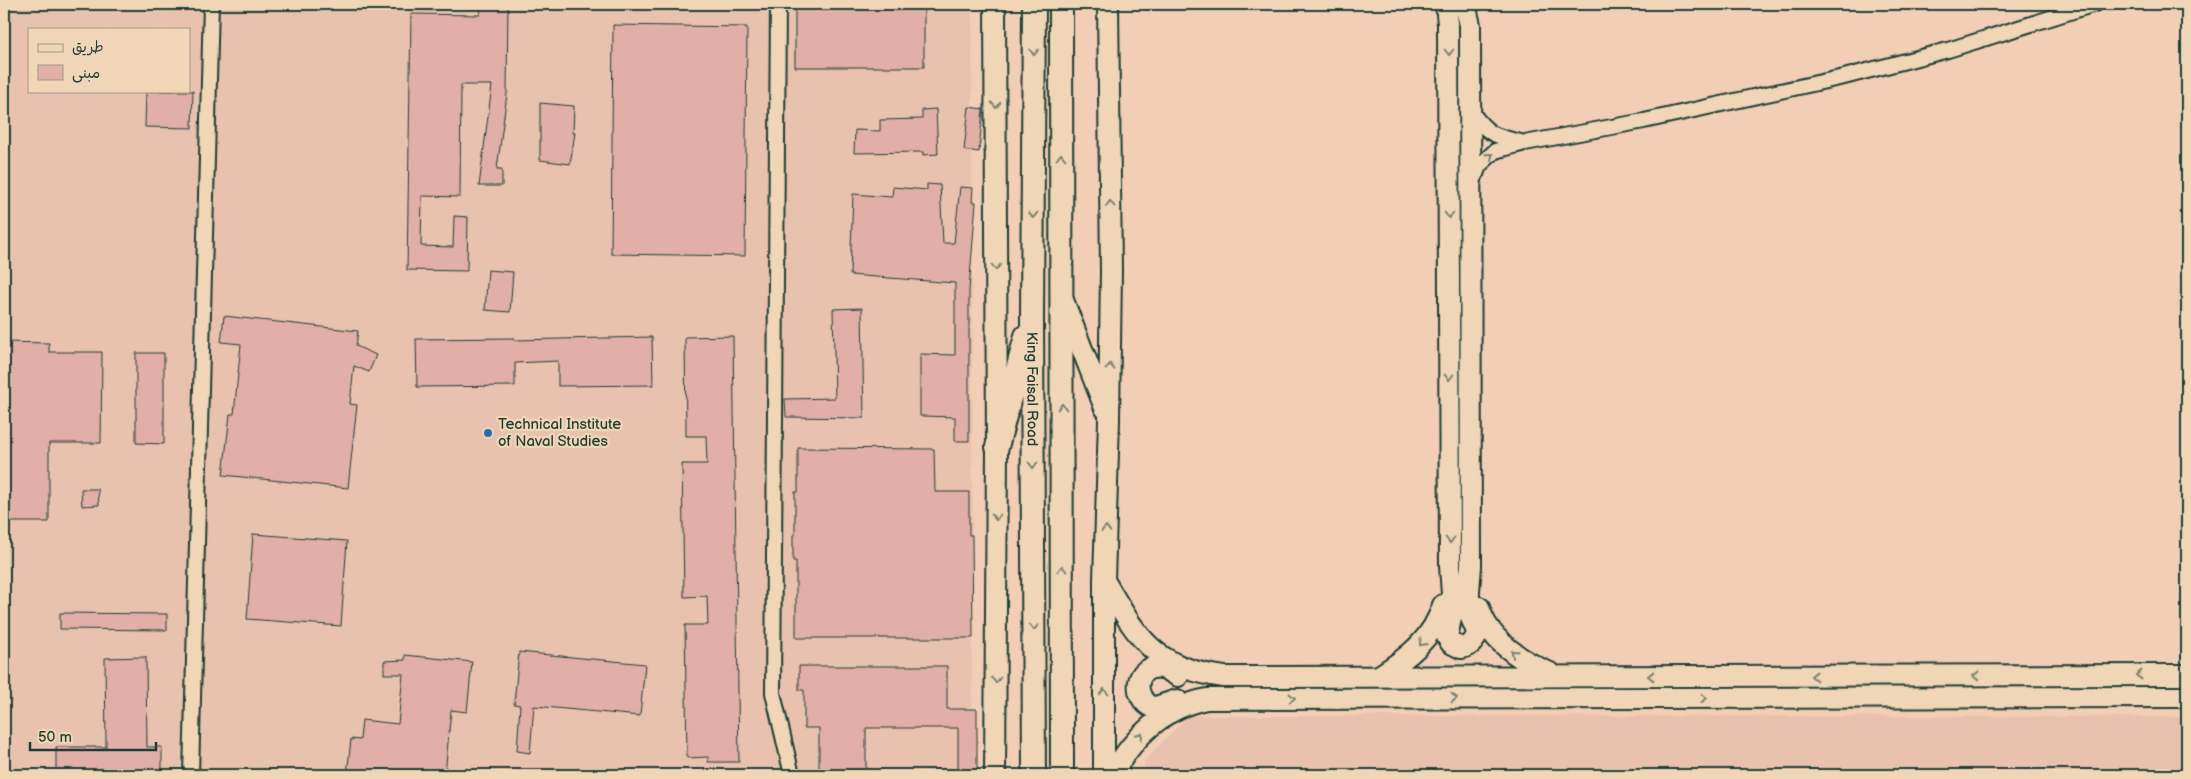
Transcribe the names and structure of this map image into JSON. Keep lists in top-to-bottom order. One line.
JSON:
{"streets":{"highway":["King Faisal Road"]},"places":["Technical Institute of Naval Studies"],"legend":["طريق","مبنى"],"scale_bar":"50 m"}
